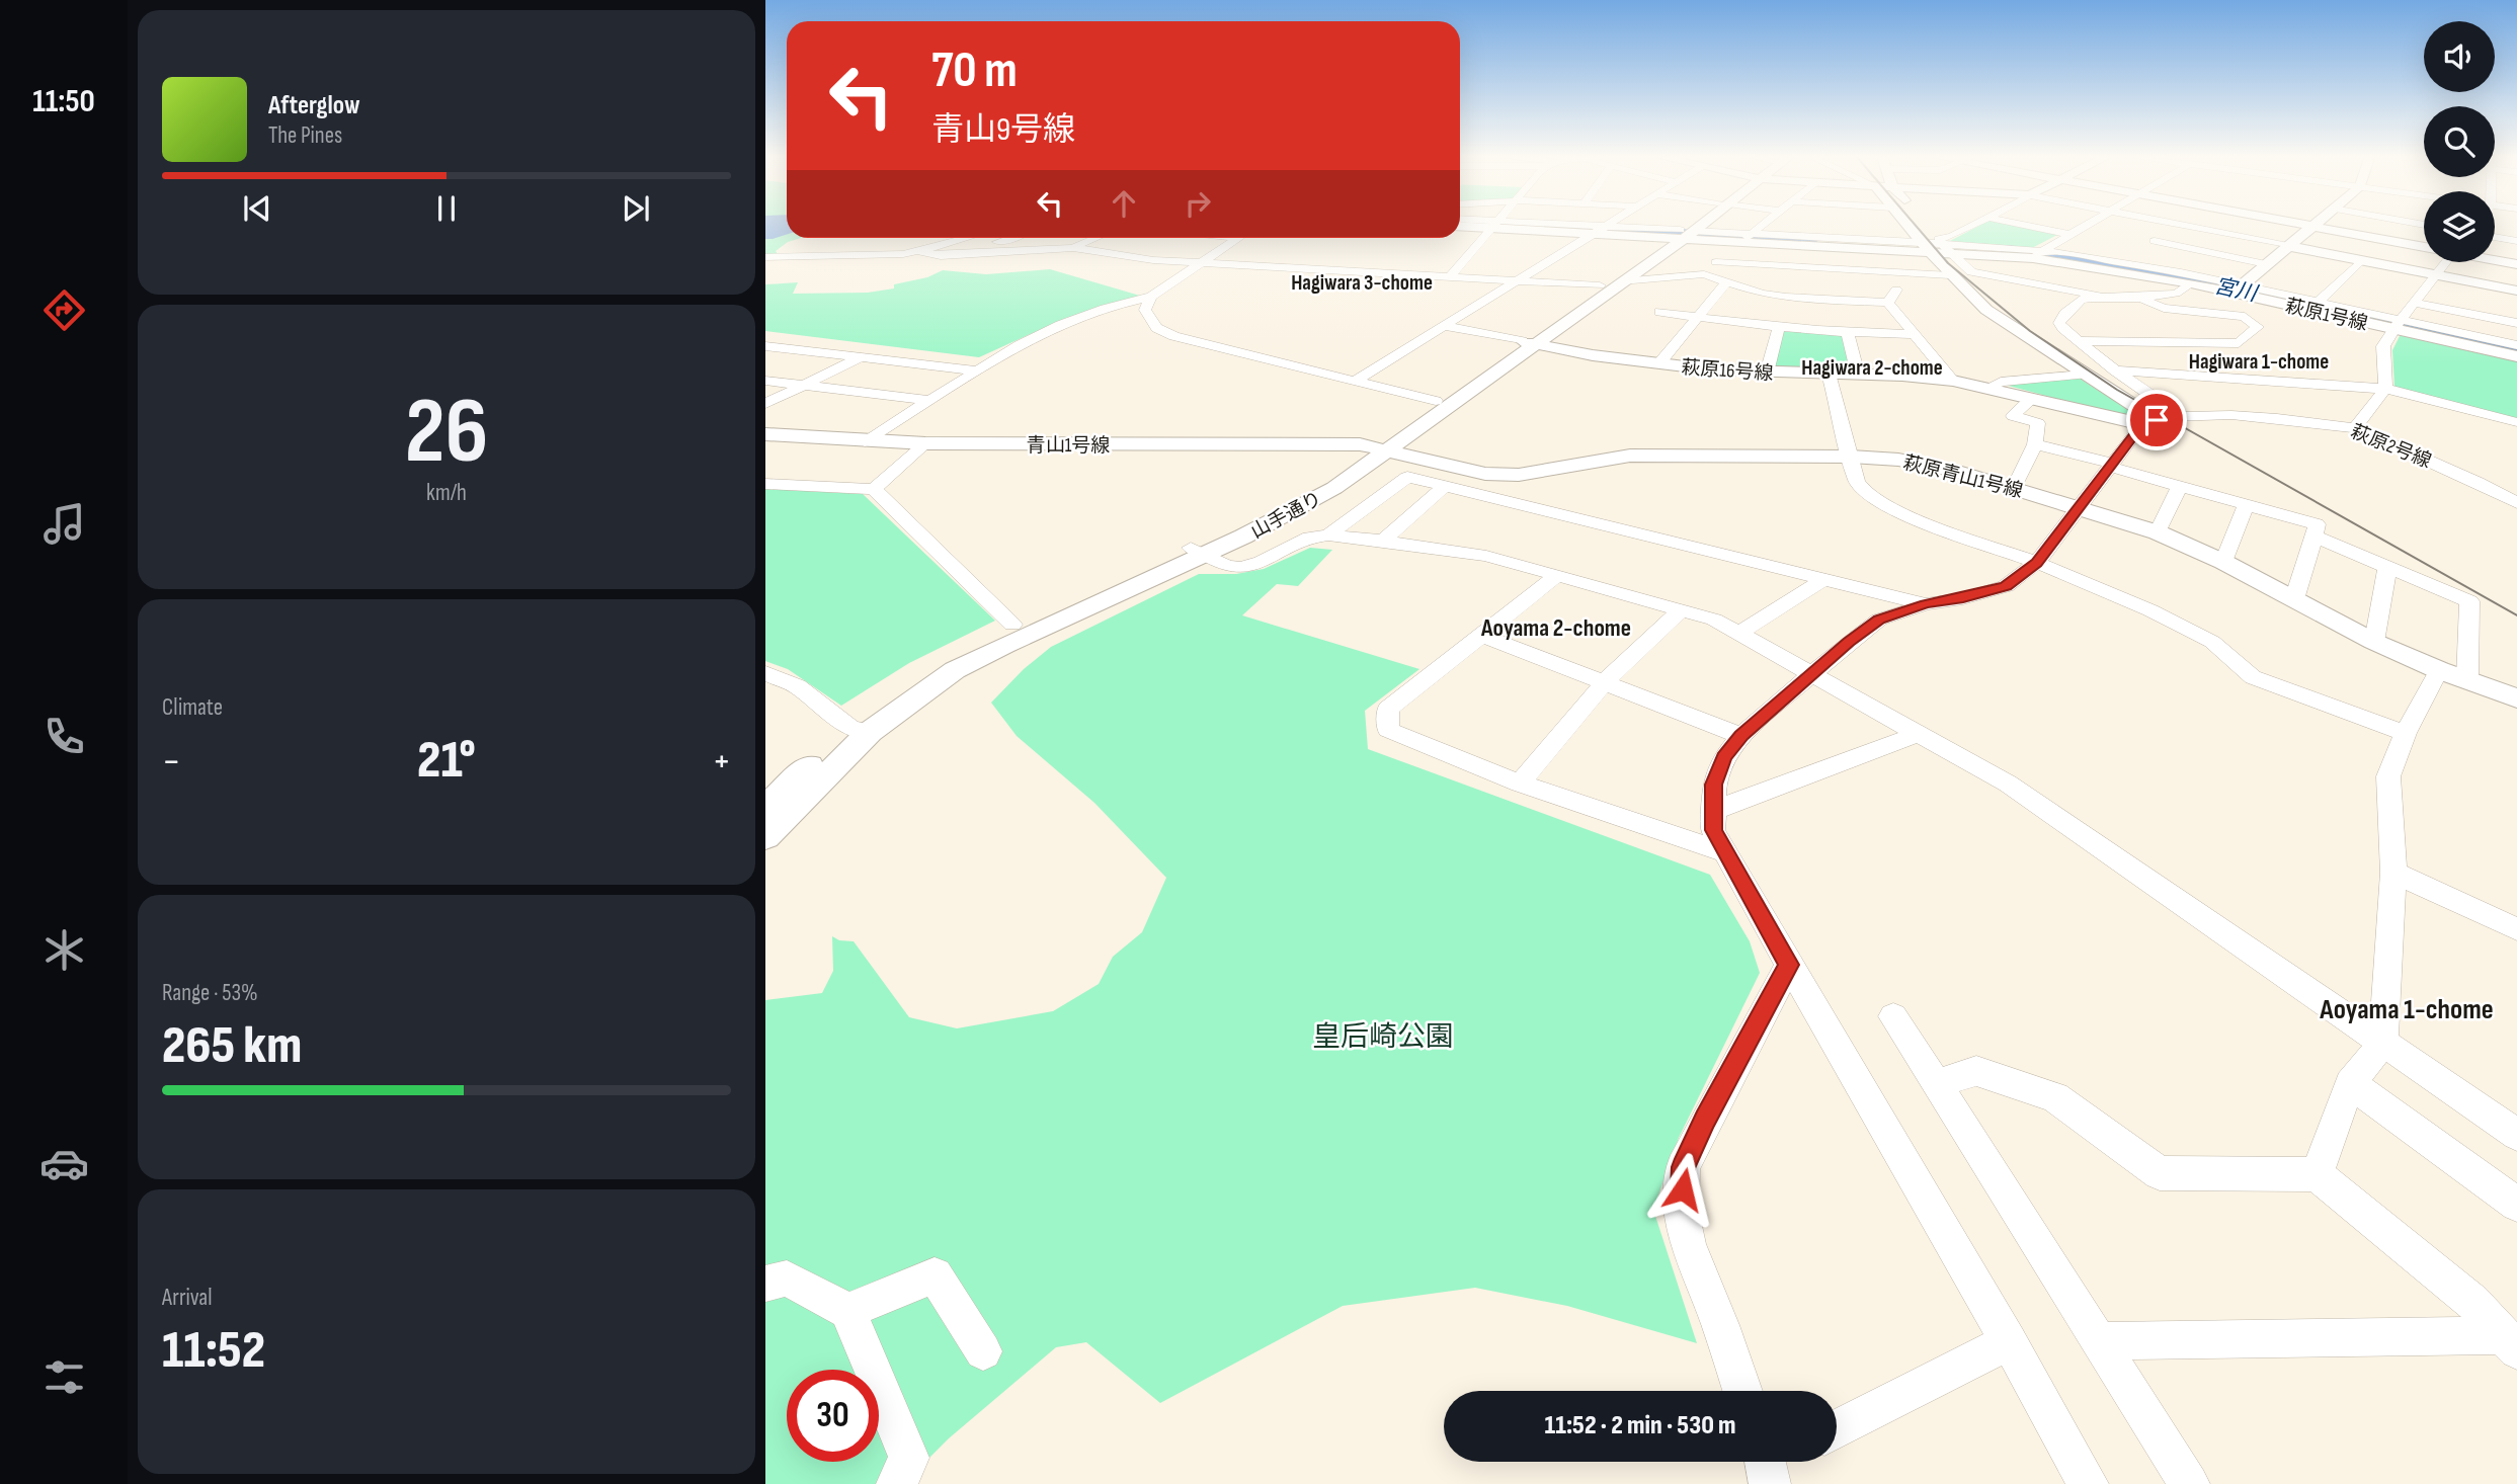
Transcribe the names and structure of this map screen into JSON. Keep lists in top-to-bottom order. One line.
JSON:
{"streets":{"street":["萩原1号線","萩原16号線","青山1号線","萩原2号線","萩原青山1号線","山手通り"]},"crossings":[["萩原1号線","山手通り"],["萩原16号線","萩原2号線"],["萩原16号線","山手通り"],["青山1号線","萩原青山1号線"],["青山1号線","山手通り"],["萩原青山1号線","山手通り"]],"districts":["Hagiwara 3-chome","Hagiwara 1-chome","Hagiwara 2-chome","Aoyama 2-chome","Aoyama 1-chome"],"water":["宮川"],"parks":["皇后崎公園"],"page":{"tabs":"11:50","turn":["70 m","青山9号線"],"song":["Afterglow","The Pines"],"tile":[["26","km/h"],"Climate",["Range · 53%","265 km"],["Arrival","11:52"]],"heat":["−","21°","+"],"limit":"30","trip":"11:52 · 2 min · 530 m"}}
